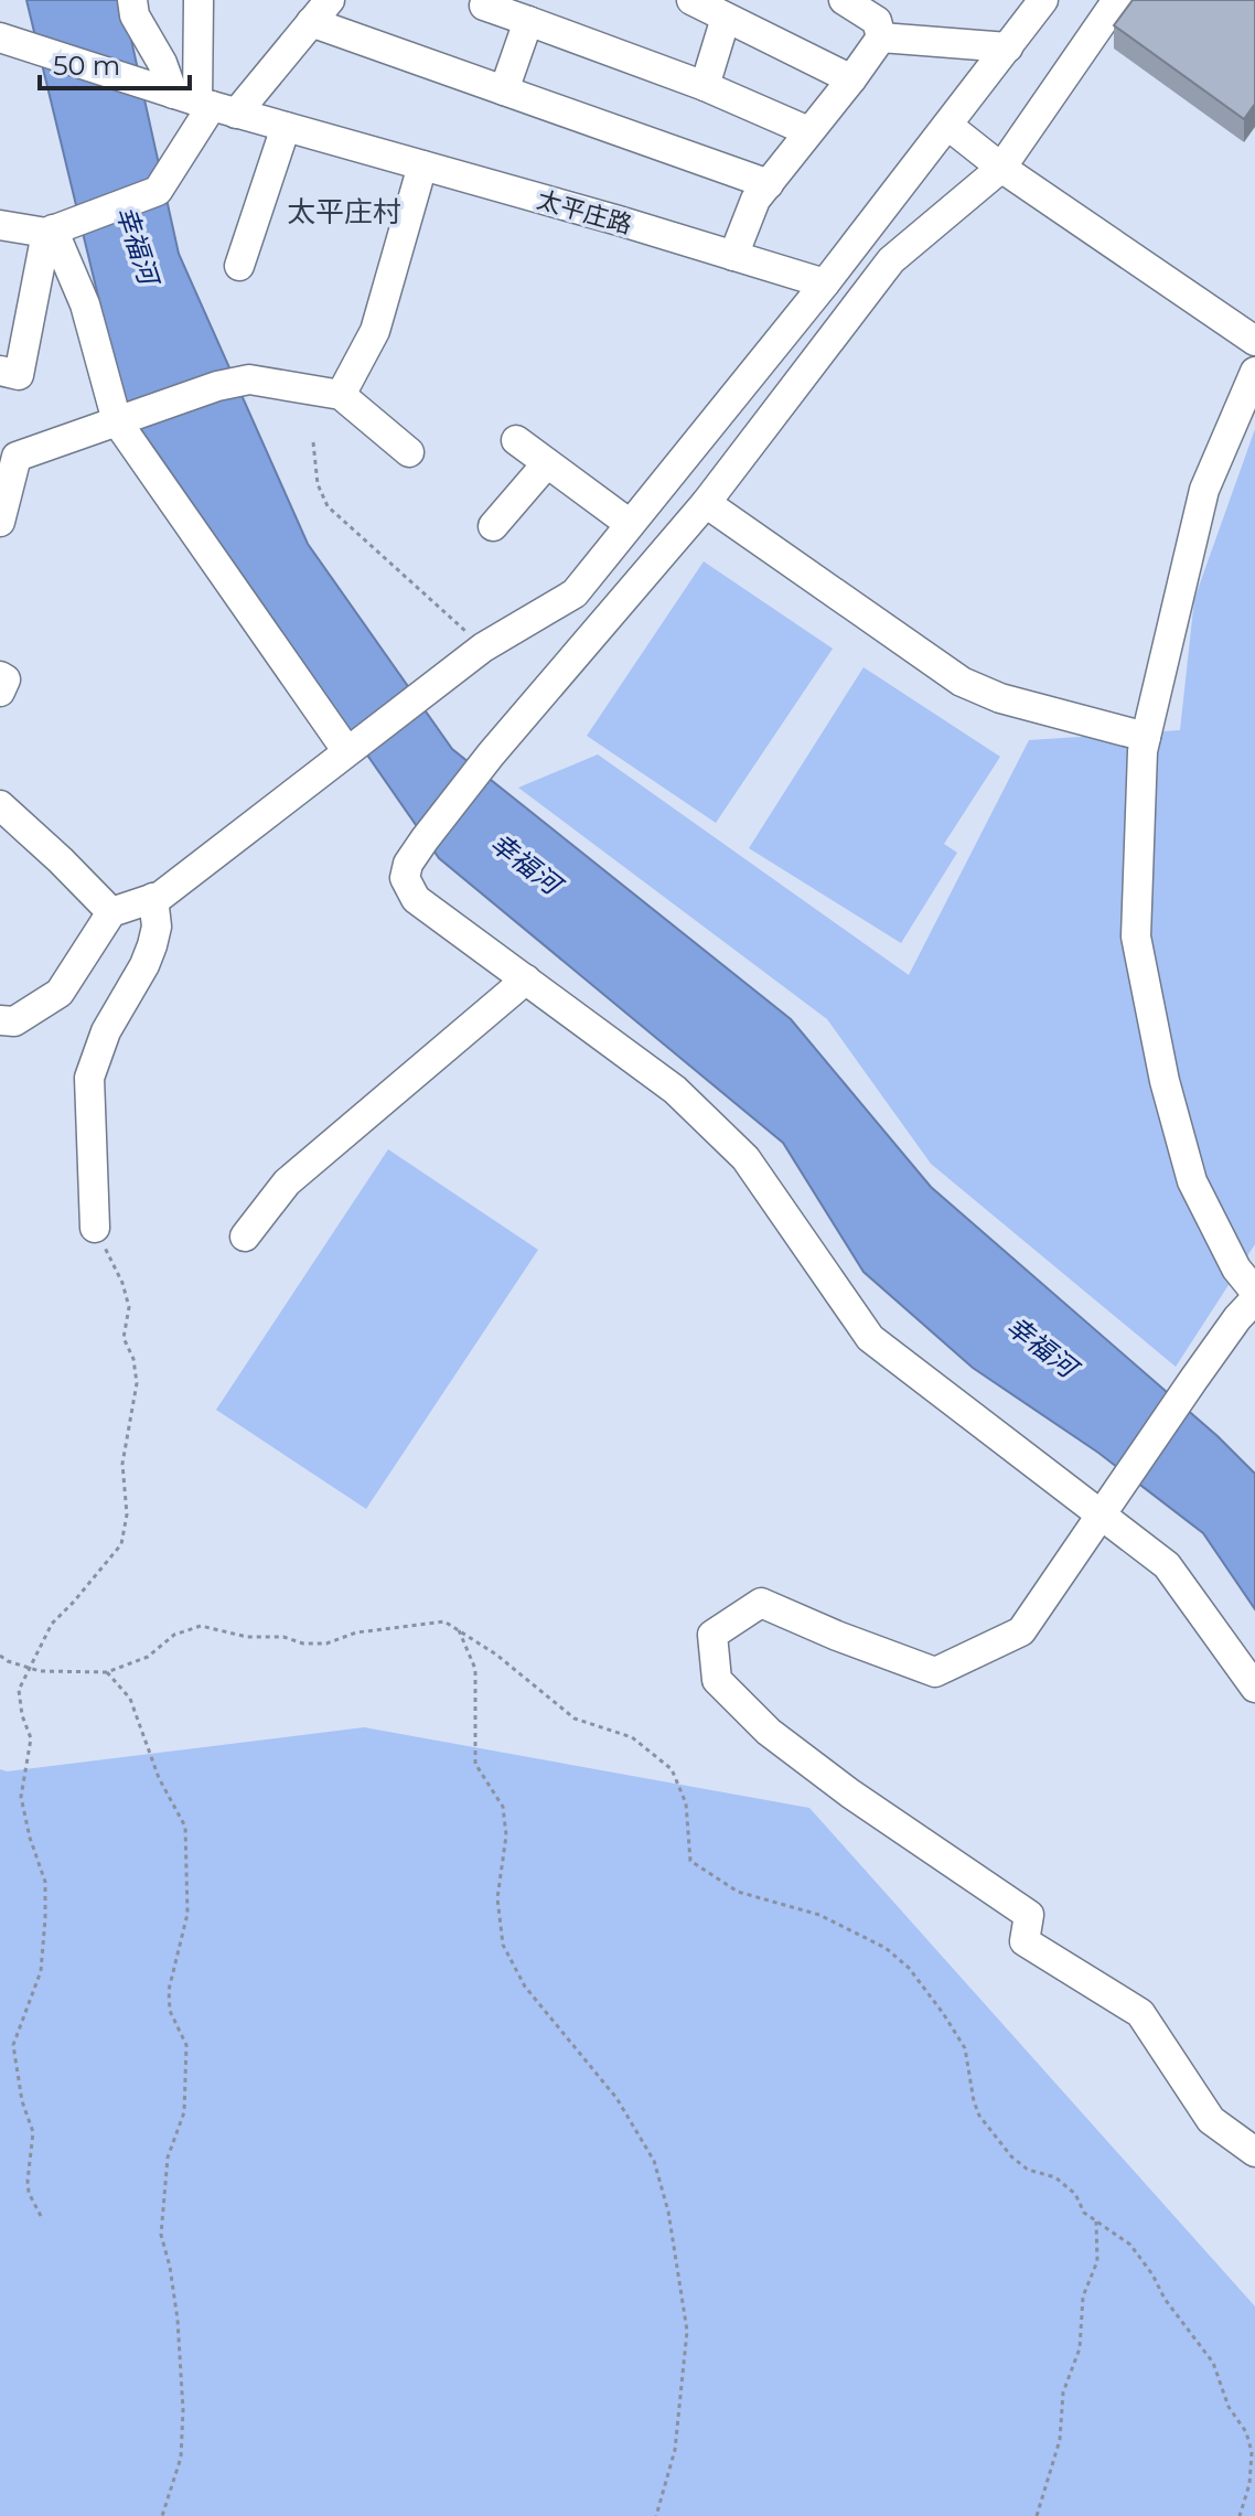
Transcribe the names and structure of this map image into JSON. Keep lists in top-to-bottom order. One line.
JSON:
{"streets":{"street":["太平庄路"]},"districts":["太平庄村"],"water":["幸福河"],"scale_bar":"50 m"}
